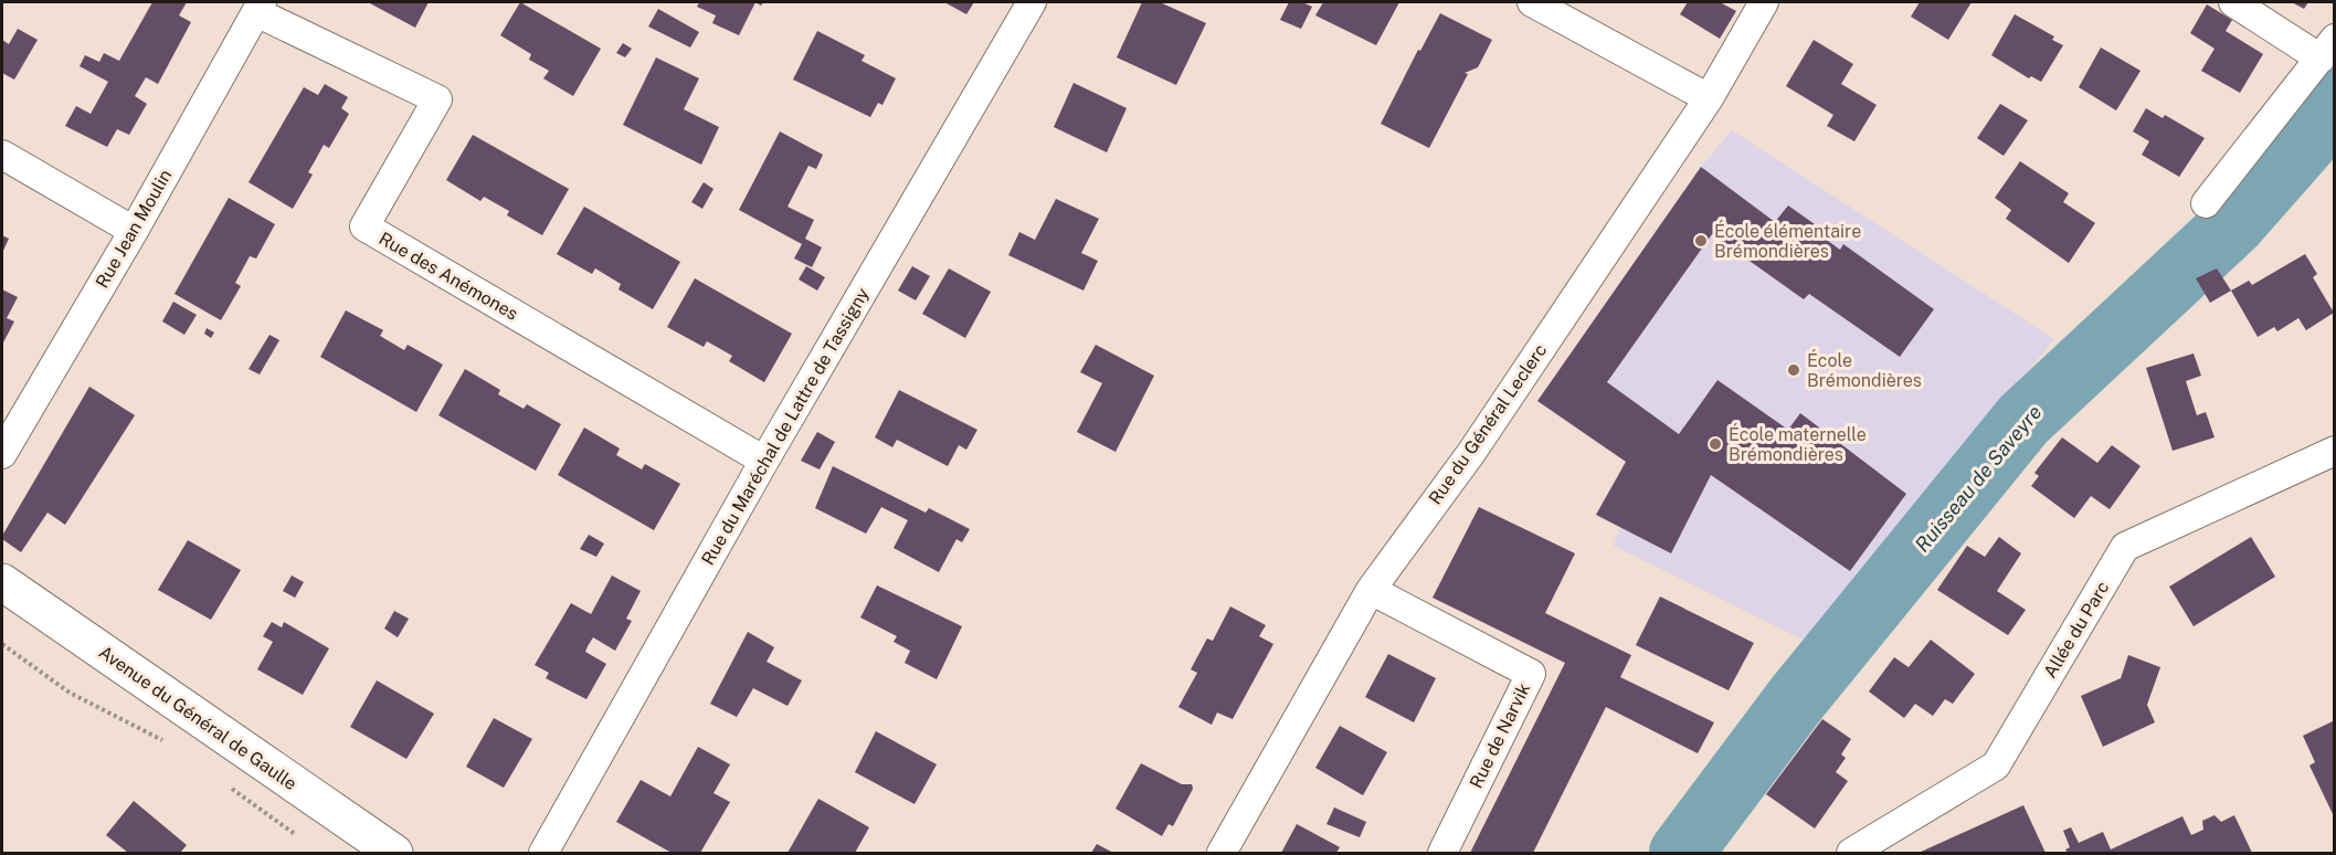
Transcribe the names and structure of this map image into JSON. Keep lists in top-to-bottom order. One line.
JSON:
{"streets":{"main road":["Avenue du Général de Gaulle"],"street":["Rue Jean Moulin","Rue des Anémones","Rue du Général Leclerc","Rue du Maréchal de Lattre de Tassigny","Allée du Parc","Rue de Narvik"]},"crossings":[["Rue Jean Moulin","Rue des Anémones"],["Rue des Anémones","Rue du Maréchal de Lattre de Tassigny"],["Rue du Général Leclerc","Rue de Narvik"]],"water":["Ruisseau de Saveyre"],"places":["École élémentaire Brémondières","École Brémondières","École maternelle Brémondières"]}
